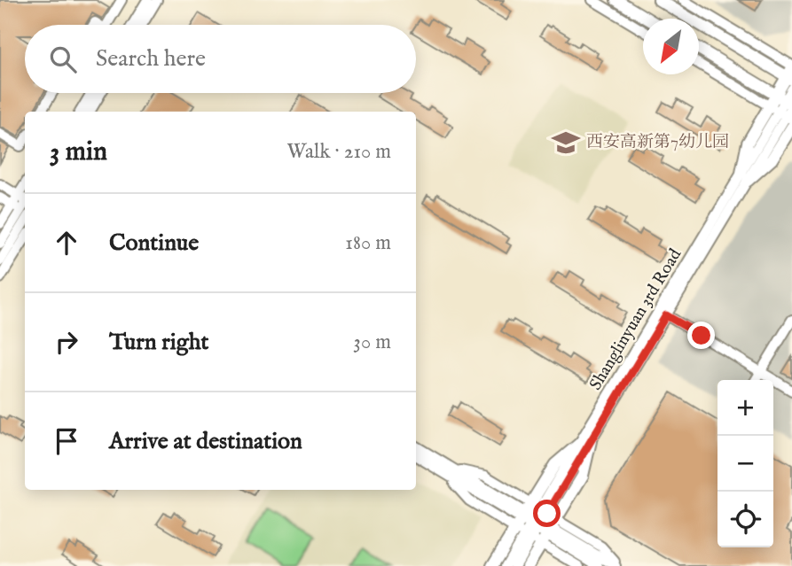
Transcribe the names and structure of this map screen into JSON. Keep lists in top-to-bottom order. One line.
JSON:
{"streets":{"street":["Shanglinyuan 3rd Road"]},"places":{"school or university":["西安高新第7幼儿园"]},"north":"bottom left","page":{"search":"Search here","heading":["3 min","Walk · 210 m"],"list":[["Continue","180 m"],["Turn right","30 m"],"Arrive at destination"],"map_buttons":["+","−"]}}
